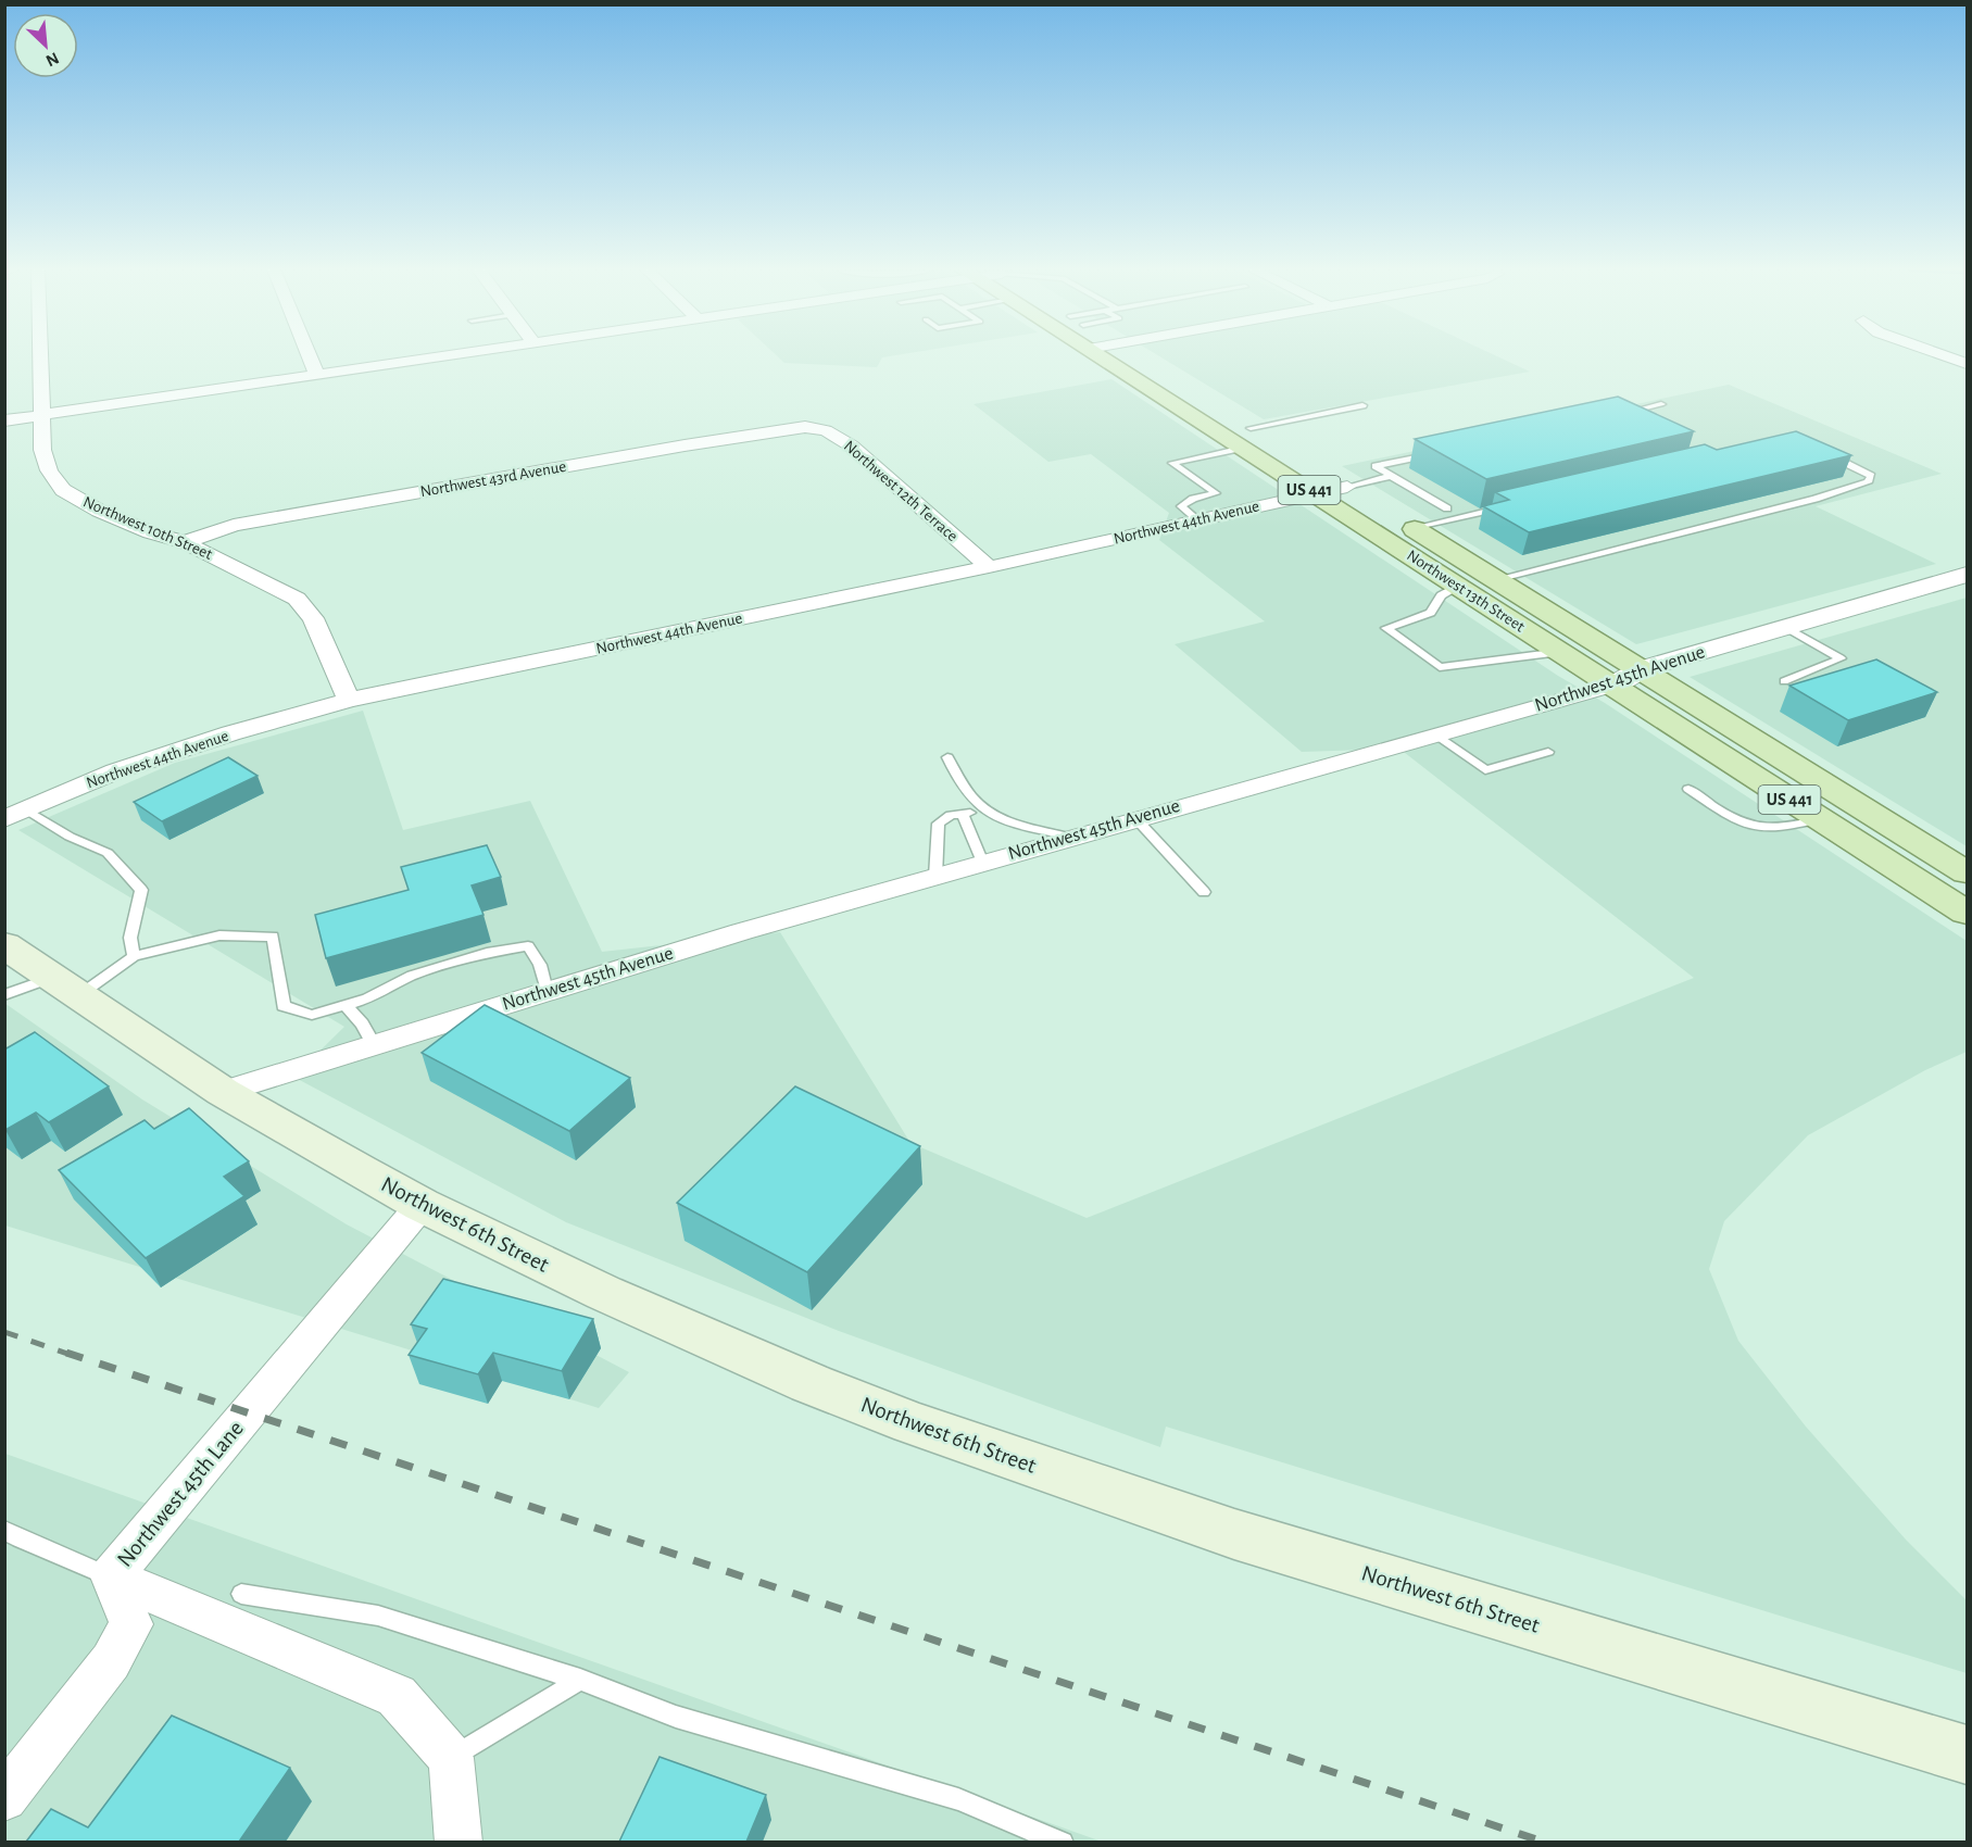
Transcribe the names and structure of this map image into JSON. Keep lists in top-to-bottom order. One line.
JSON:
{"streets":{"main road":["US 441","Northwest 13th Street","Northwest 6th Street"],"street":["Northwest 43rd Avenue","Northwest 12th Terrace","Northwest 44th Avenue","Northwest 10th Street","Northwest 45th Avenue","Northwest 45th Lane"]},"crossings":[["Northwest 43rd Avenue","Northwest 12th Terrace"],["Northwest 43rd Avenue","Northwest 10th Street"],["Northwest 12th Terrace","Northwest 44th Avenue"],["Northwest 44th Avenue","Northwest 10th Street"],["Northwest 44th Avenue","Northwest 13th Street"],["Northwest 13th Street","Northwest 45th Avenue"],["Northwest 45th Avenue","Northwest 6th Street"],["Northwest 6th Street","Northwest 45th Lane"]],"north":"bottom right"}
